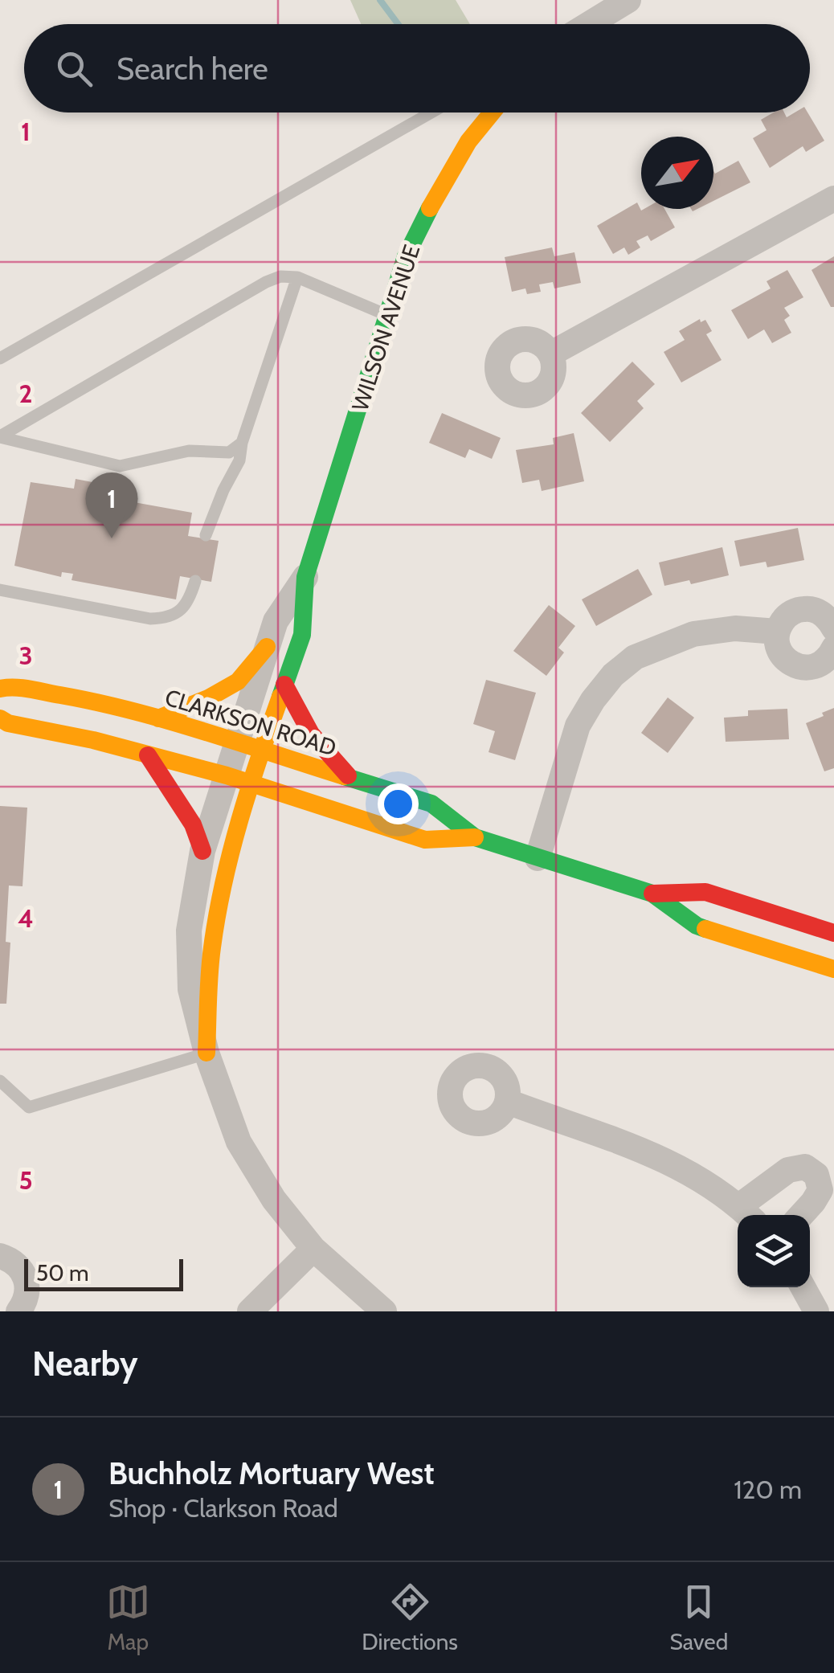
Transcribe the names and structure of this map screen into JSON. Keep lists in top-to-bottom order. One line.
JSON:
{"streets":{"main road":["WILSON AVENUE","CLARKSON ROAD"]},"crossings":[["WILSON AVENUE","CLARKSON ROAD"]],"scale_bar":"50 m","north":"top right","page":{"search":"Search here","pins":"1","scale":"50 m","heading":"Nearby","list":[{"mark":"1","name":"Buchholz Mortuary West","note":"Shop · Clarkson Road","value":"120 m"}],"nav":["Map","Directions","Saved"]},"grid":{"rows":["1","2","3","4","5"]}}
